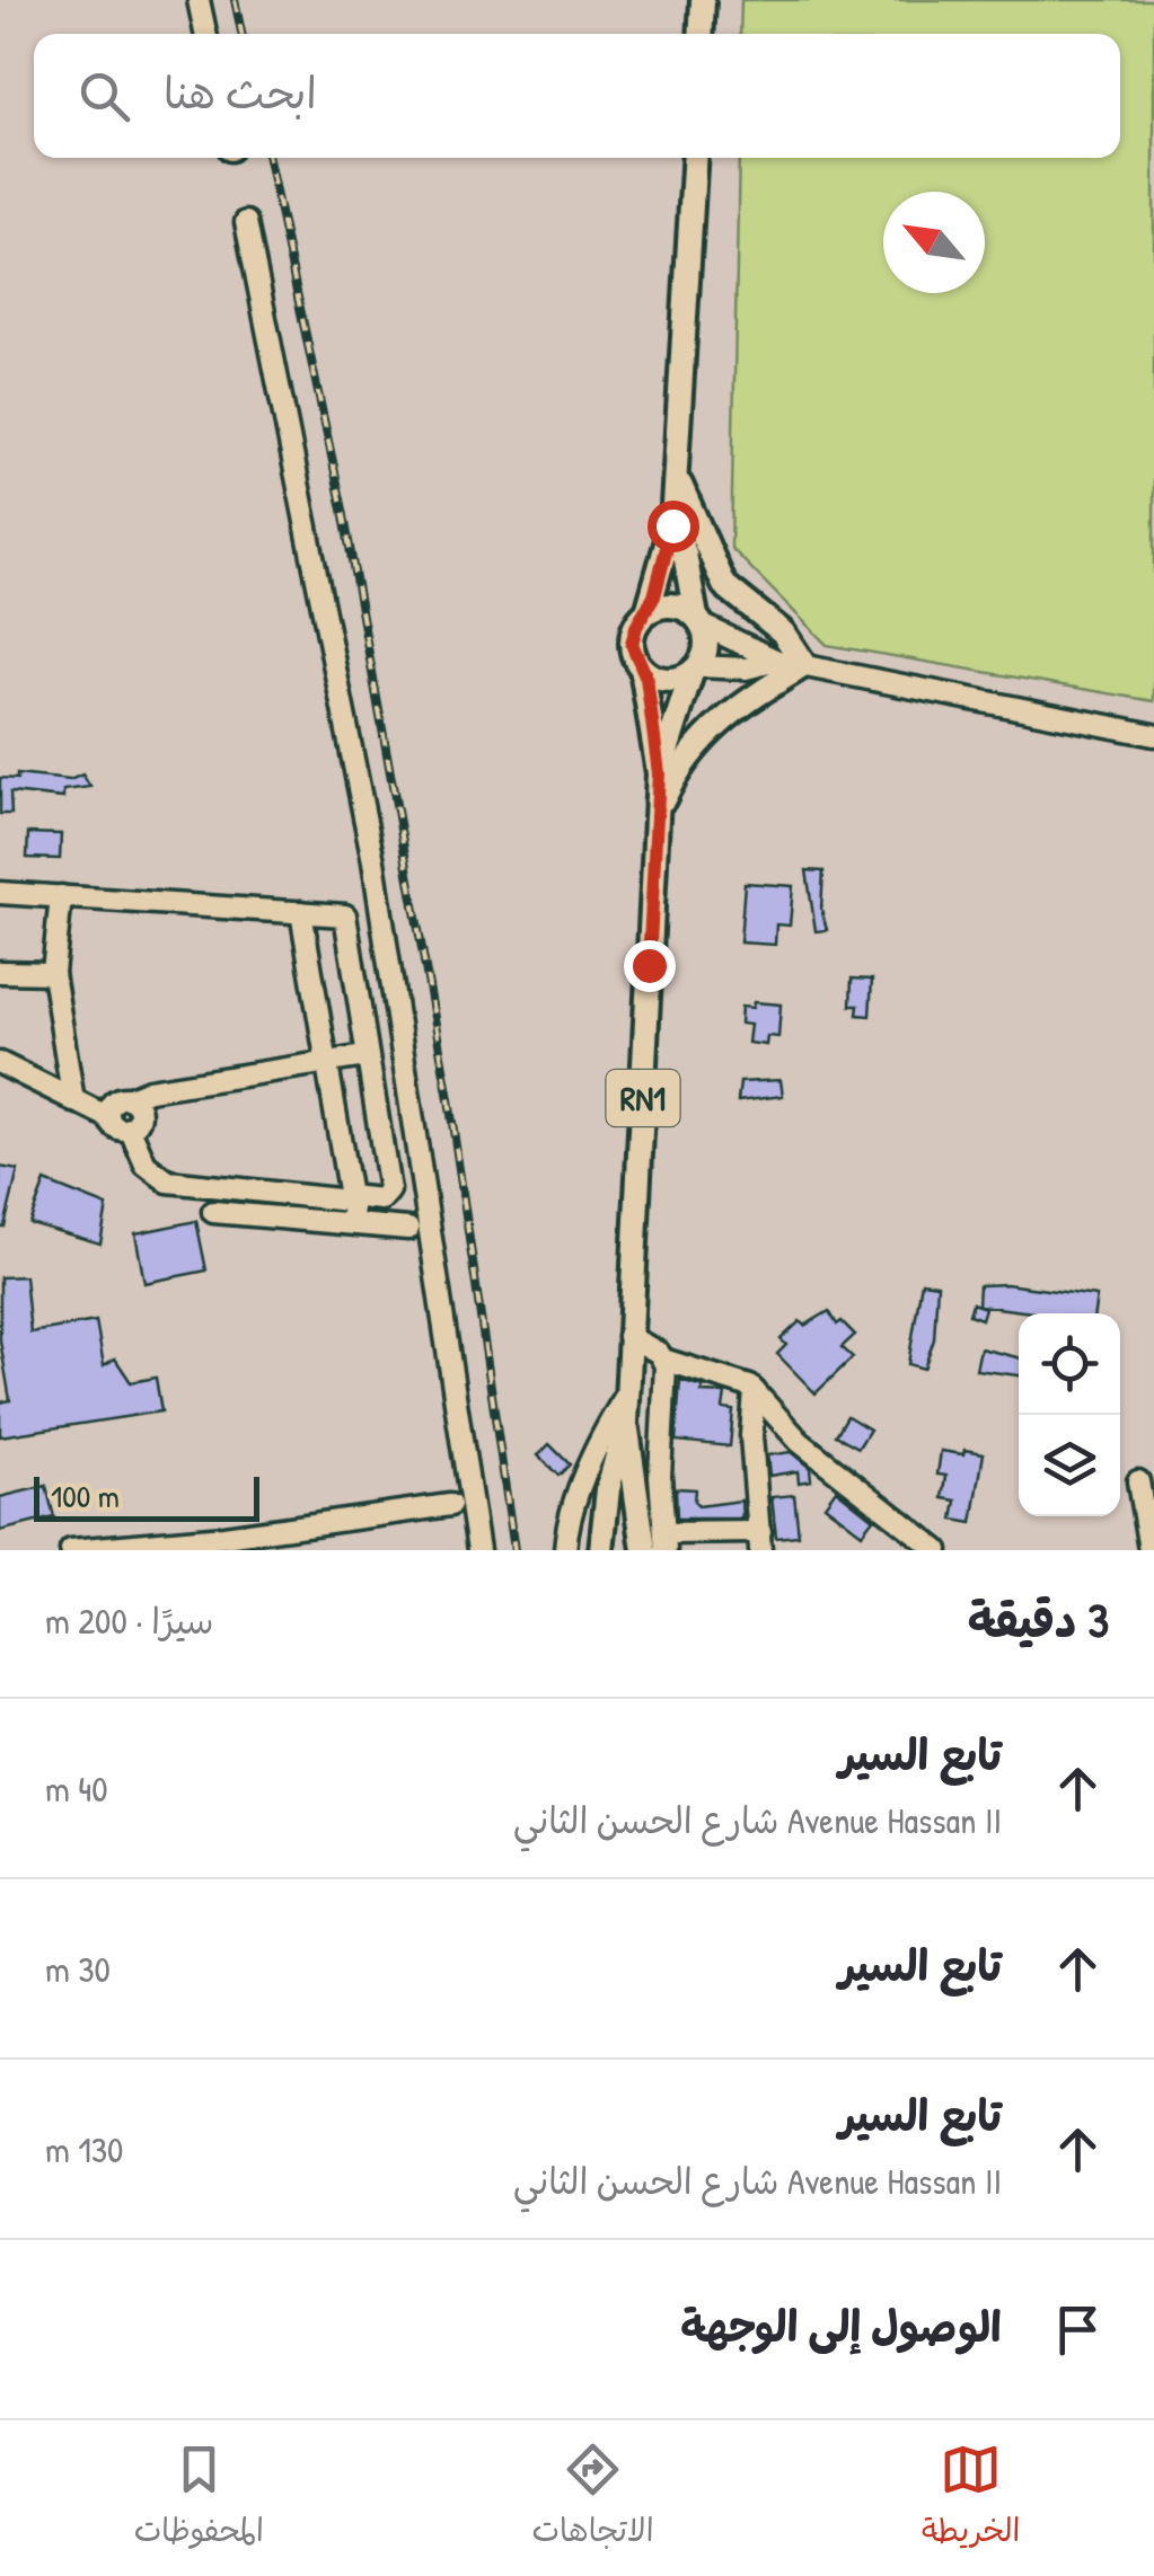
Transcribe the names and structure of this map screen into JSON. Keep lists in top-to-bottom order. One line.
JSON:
{"streets":{"main road":["RN1"]},"scale_bar":"100 m","north":"top left","page":{"search":"ابحث هنا","scale":"100 m","heading":["3 دقيقة","سيرًا · 200 m"],"list":[["تابع السير","Avenue Hassan II شارع الحسن الثاني","40 m"],["تابع السير","30 m"],["تابع السير","Avenue Hassan II شارع الحسن الثاني","130 m"],"الوصول إلى الوجهة"],"nav":["الخريطة","الاتجاهات","المحفوظات"]}}
